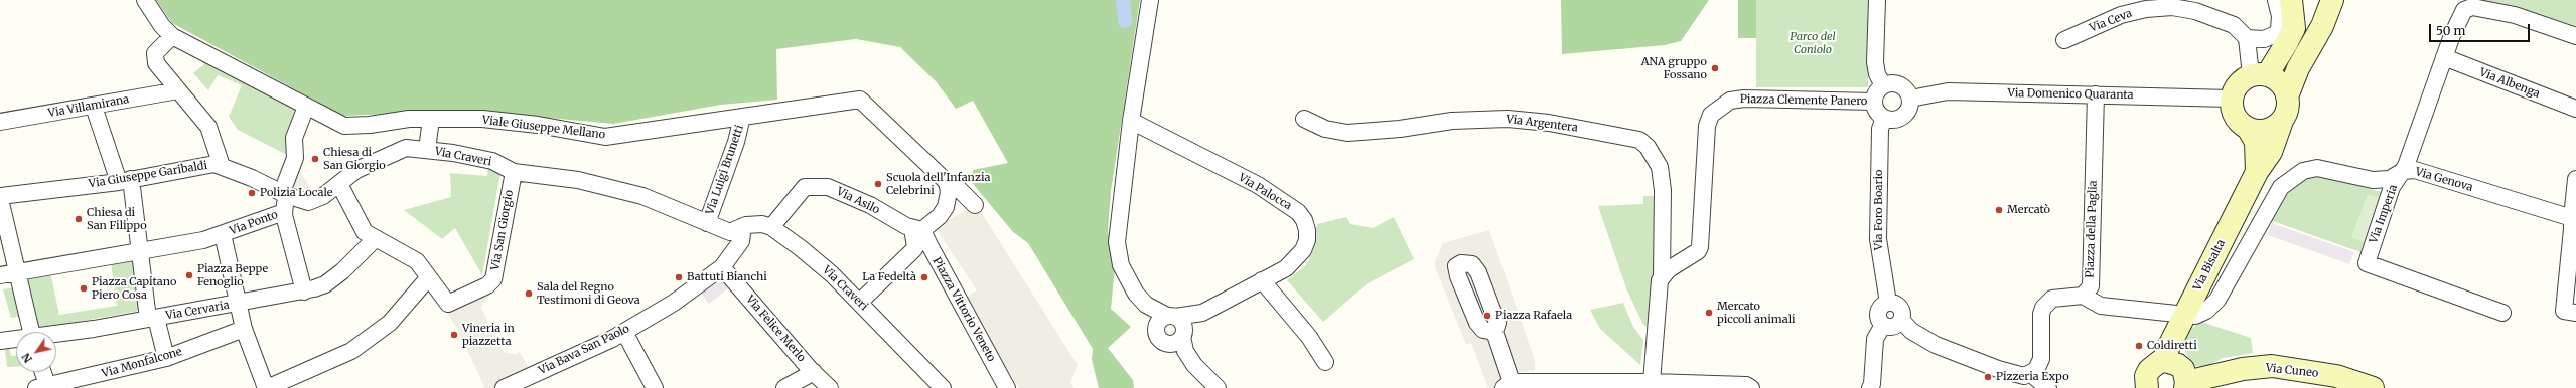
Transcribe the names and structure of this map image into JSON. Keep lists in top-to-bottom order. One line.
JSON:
{"streets":{"main road":["Via Bisalta","Via Cuneo"],"street":["Via Ceva","Via Albenga","Via Domenico Quaranta","Piazza Clemente Panero","Via Villamirana","Via Argentera","Viale Giuseppe Mellano","Via Craveri","Via Luigi Brunetti","Via Giuseppe Garibaldi","Via Genova","Via Palocca","Via Asilo","Via Foro Boario","Via Imperia","Via Ponto","Piazza della Paglia","Via San Giorgio","Piazza Vittorio Veneto","Via Cervaria","Via Felice Merlo","Via Bava San Paolo","Via Monfalcone"]},"crossings":[["Via Albenga","Via Imperia"],["Via Domenico Quaranta","Piazza Clemente Panero"],["Via Domenico Quaranta","Via Foro Boario"],["Via Domenico Quaranta","Piazza della Paglia"],["Via Domenico Quaranta","Via Bisalta"],["Piazza Clemente Panero","Via Argentera"],["Piazza Clemente Panero","Via Foro Boario"],["Viale Giuseppe Mellano","Via Luigi Brunetti"],["Via Craveri","Via Luigi Brunetti"],["Via Craveri","Via Giuseppe Garibaldi"],["Via Craveri","Via Asilo"],["Via Craveri","Via San Giorgio"],["Via Craveri","Via Bava San Paolo"],["Via Genova","Via Imperia"],["Via Genova","Via Bisalta"],["Via Asilo","Piazza Vittorio Veneto"],["Via Felice Merlo","Via Bava San Paolo"]],"parks":["Parco del Coniolo"],"places":["ANA gruppo Fossano","Chiesa di San Giorgio","Scuola dell'Infanzia Celebrini","Polizia Locale","Mercatò","Chiesa di San Filippo","Piazza Beppe Fenoglio","Battuti Bianchi","La Fedeltà","Piazza Capitano Piero Cosa","Sala del Regno Testimoni di Geova","Mercato piccoli animali","Piazza Rafaela","Vineria in piazzetta","Coldiretti","Pizzeria Expo"],"scale_bar":"50 m","north":"bottom left"}
